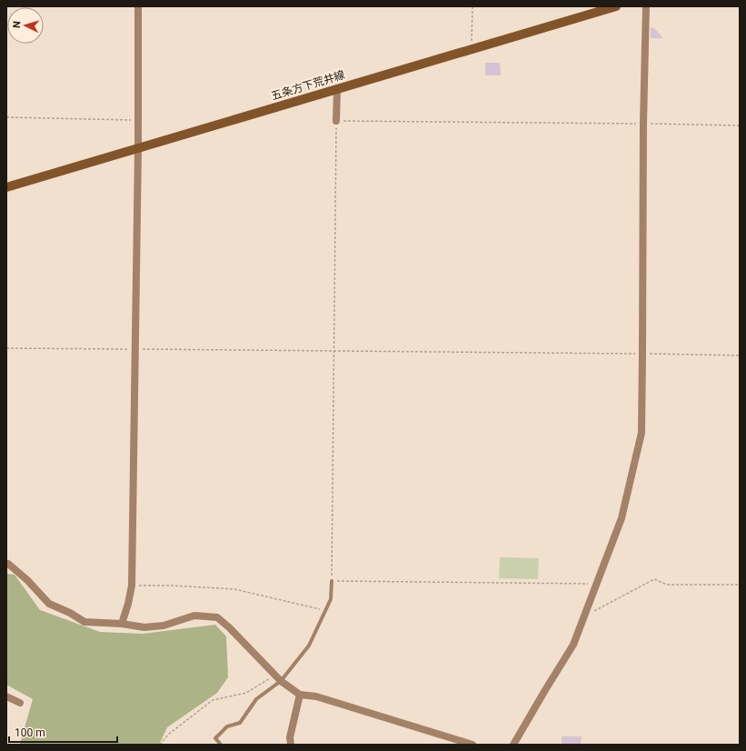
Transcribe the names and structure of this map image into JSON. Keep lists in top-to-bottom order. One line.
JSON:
{"streets":{"main road":["五条方下荒井線"]},"scale_bar":"100 m","north":"left"}
